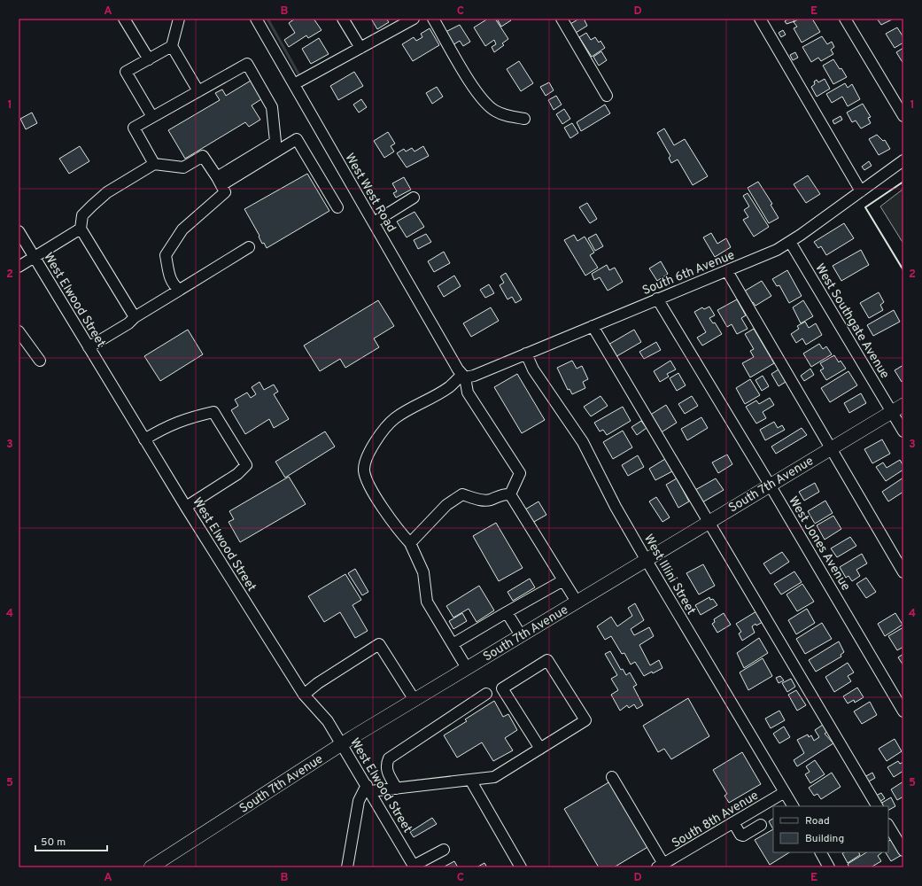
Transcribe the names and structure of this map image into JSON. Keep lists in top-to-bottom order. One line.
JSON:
{"streets":{"main road":["South 7th Avenue"],"street":["West West Road","South 6th Avenue","West Elwood Street","West Southgate Avenue","West Jones Avenue","West Illini Street","South 8th Avenue"]},"crossings":[["West West Road","South 6th Avenue"],["South 6th Avenue","West Southgate Avenue"],["South 6th Avenue","West Jones Avenue"],["South 6th Avenue","West Illini Street"],["West Elwood Street","South 7th Avenue"],["West Southgate Avenue","South 7th Avenue"],["South 7th Avenue","West Jones Avenue"],["South 7th Avenue","West Illini Street"],["West Illini Street","South 8th Avenue"]],"legend":["Road","Building"],"scale_bar":"50 m","grid":{"columns":["A","B","C","D","E"],"rows":["1","2","3","4","5"]}}
